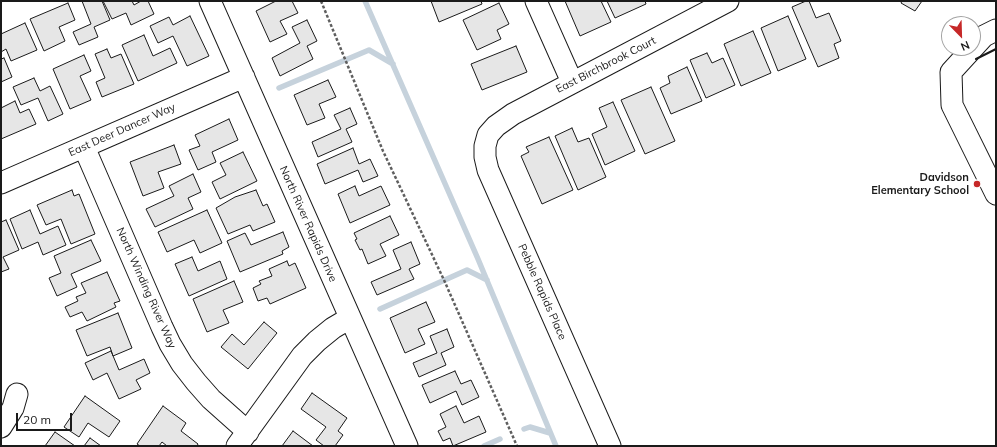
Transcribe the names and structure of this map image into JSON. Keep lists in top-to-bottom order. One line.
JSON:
{"streets":{"street":["East Birchbrook Court","East Deer Dancer Way","North River Rapids Drive","North Winding River Way","Pebble Rapids Place"]},"crossings":[["East Birchbrook Court","Pebble Rapids Place"],["East Deer Dancer Way","North River Rapids Drive"],["East Deer Dancer Way","North Winding River Way"]],"places":["Davidson Elementary School"],"scale_bar":"20 m","north":"bottom right"}
